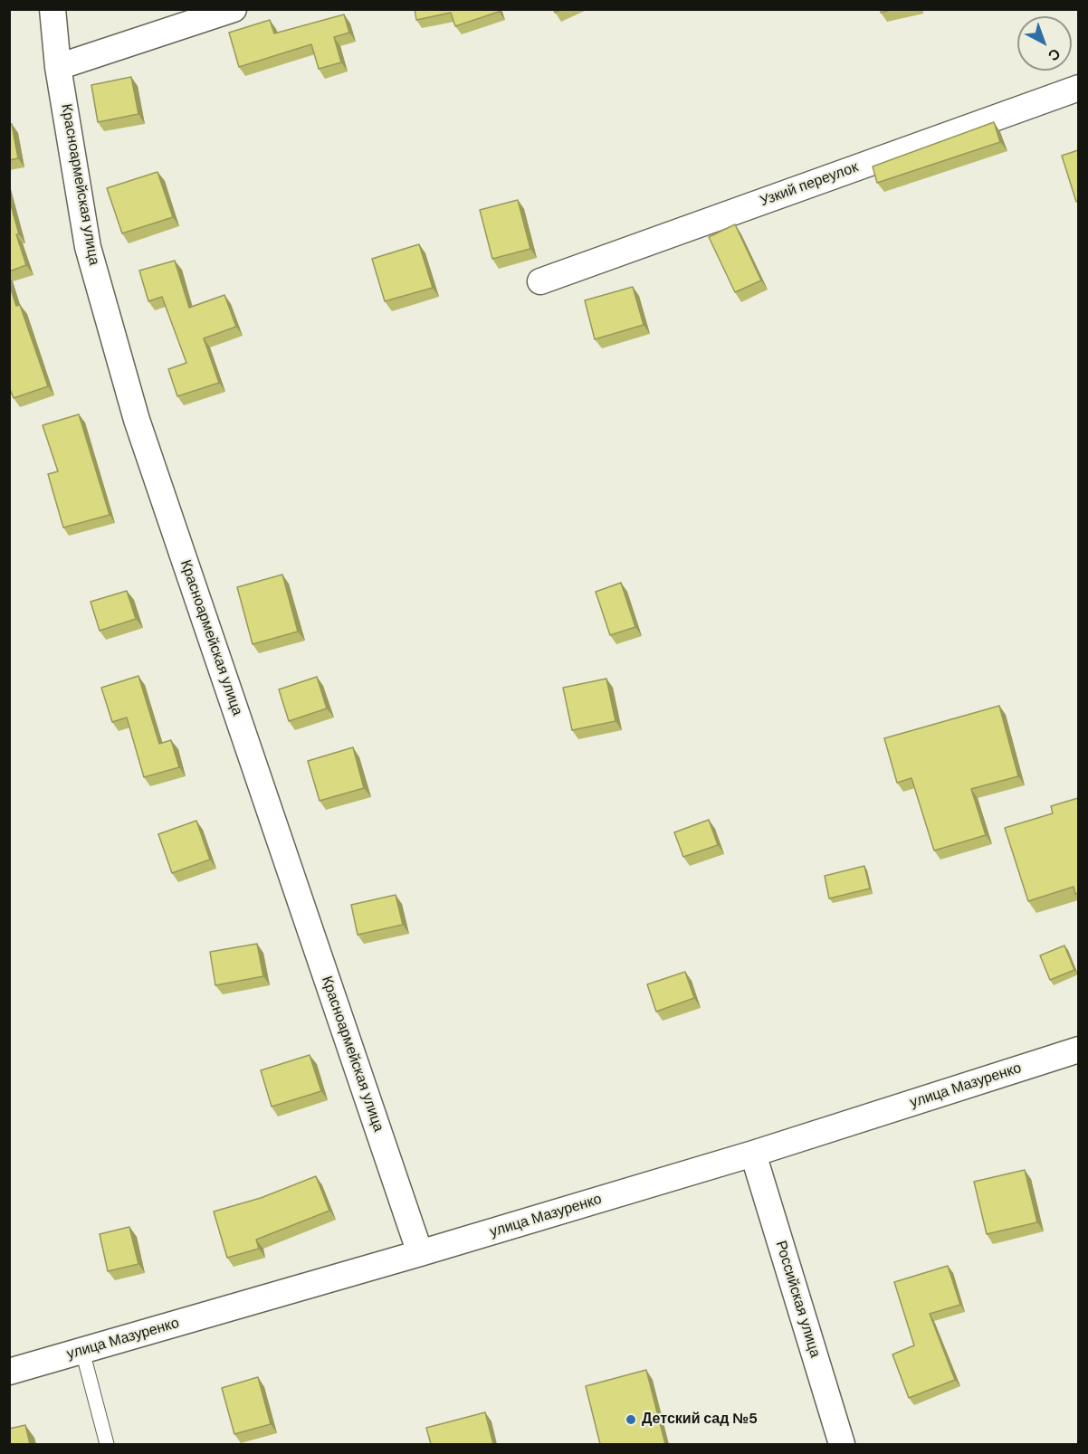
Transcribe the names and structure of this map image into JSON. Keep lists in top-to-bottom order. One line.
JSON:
{"streets":{"street":["Красноармейская улица","Узкий переулок","улица Мазуренко","Российская улица"]},"crossings":[["Красноармейская улица","улица Мазуренко"],["улица Мазуренко","Российская улица"]],"places":["Детский сад №5"],"north":"bottom right"}
